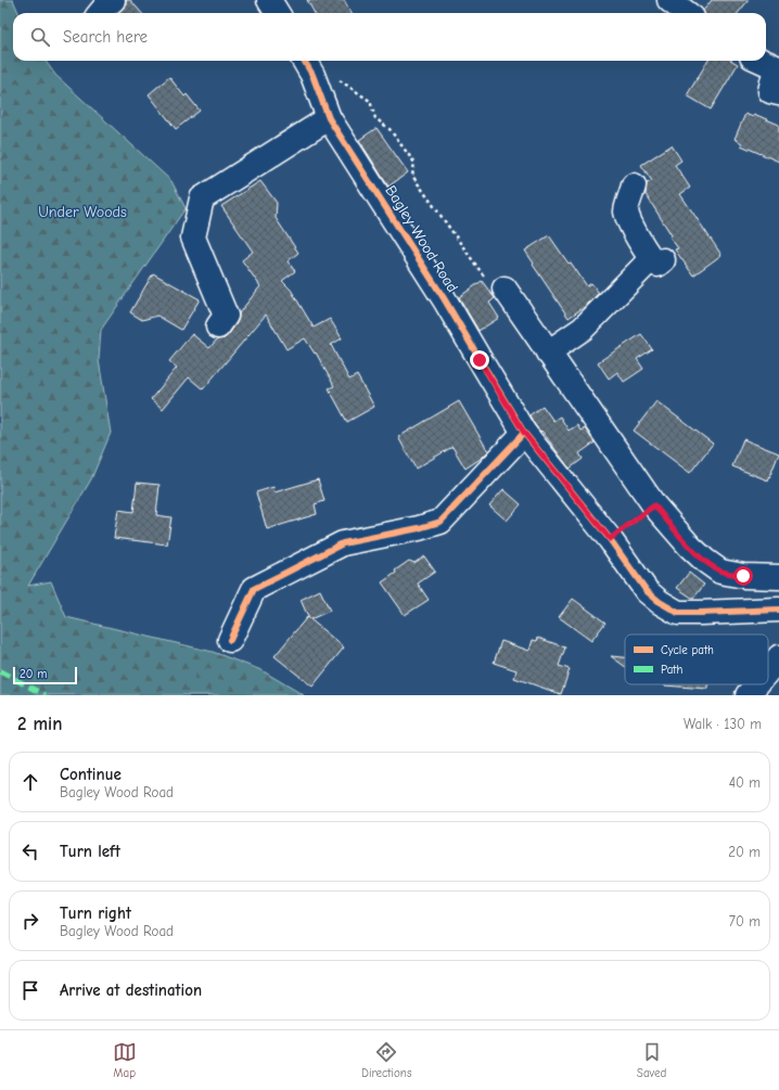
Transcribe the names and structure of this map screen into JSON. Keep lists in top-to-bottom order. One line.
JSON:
{"streets":{"street":["Bagley Wood Road"]},"parks":["Under Woods"],"legend":["Cycle path","Path"],"scale_bar":"20 m","page":{"search":"Search here","scale":"20 m","heading":["2 min","Walk · 130 m"],"list":[["Continue","Bagley Wood Road","40 m"],["Turn left","20 m"],["Turn right","Bagley Wood Road","70 m"],"Arrive at destination"],"nav":["Map","Directions","Saved"]}}
